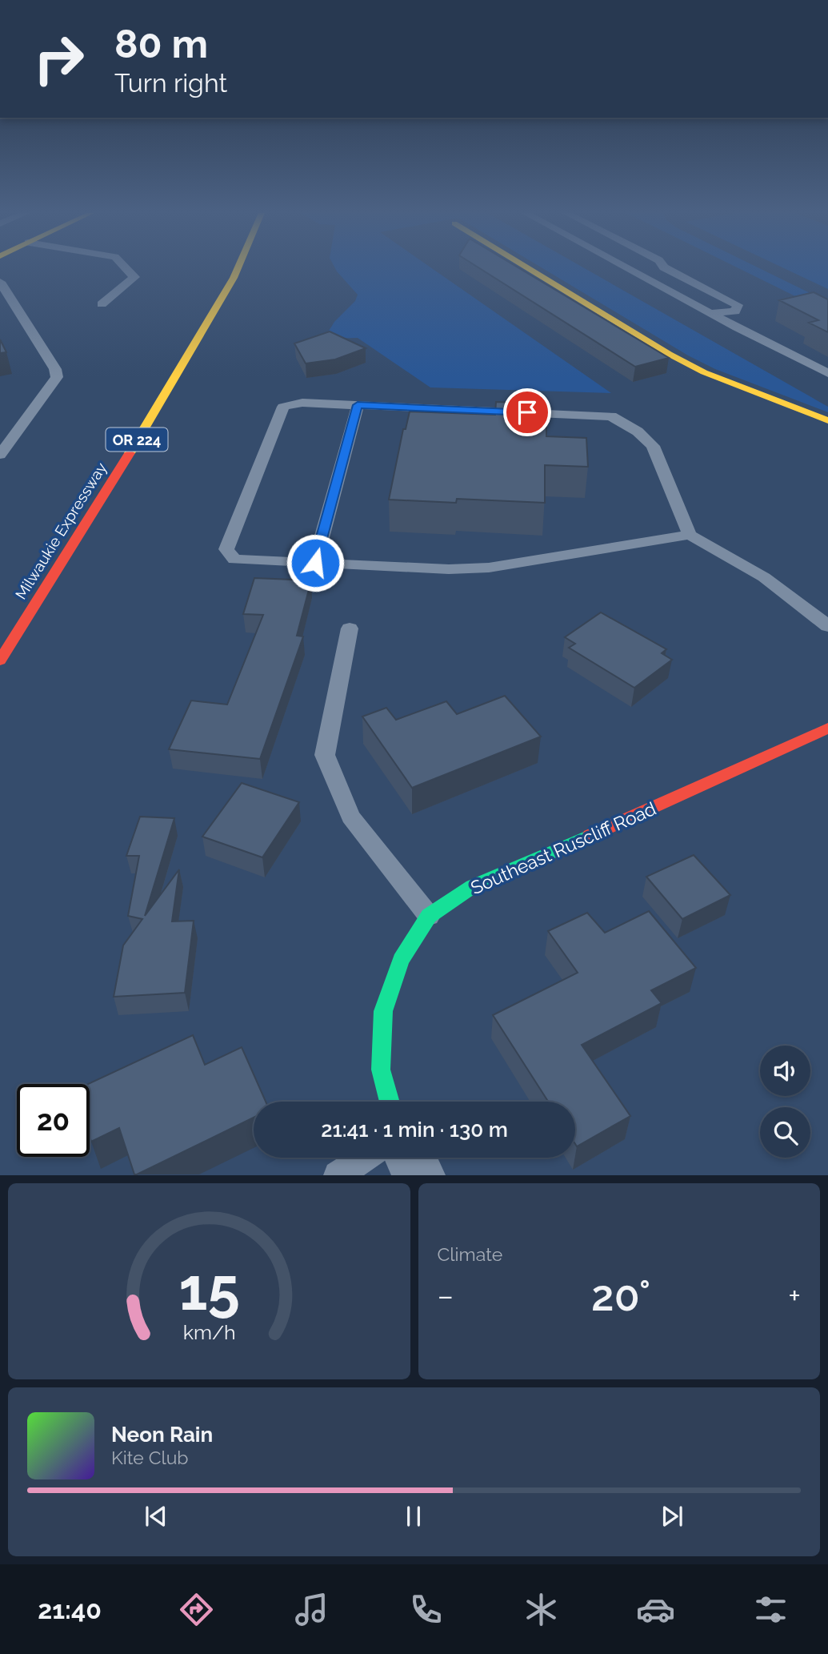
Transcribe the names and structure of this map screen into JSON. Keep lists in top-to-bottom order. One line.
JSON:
{"streets":{"main road":["OR 224","Milwaukie Expressway","Southeast Ruscliff Road"]},"page":{"turn":["80 m","Turn right"],"limit":"20","trip":"21:41 · 1 min · 130 m","tile":"Climate","heat":["−","20°","+"],"song":["Neon Rain","Kite Club"],"tabs":"21:40","gauge":["15","km/h"]}}
